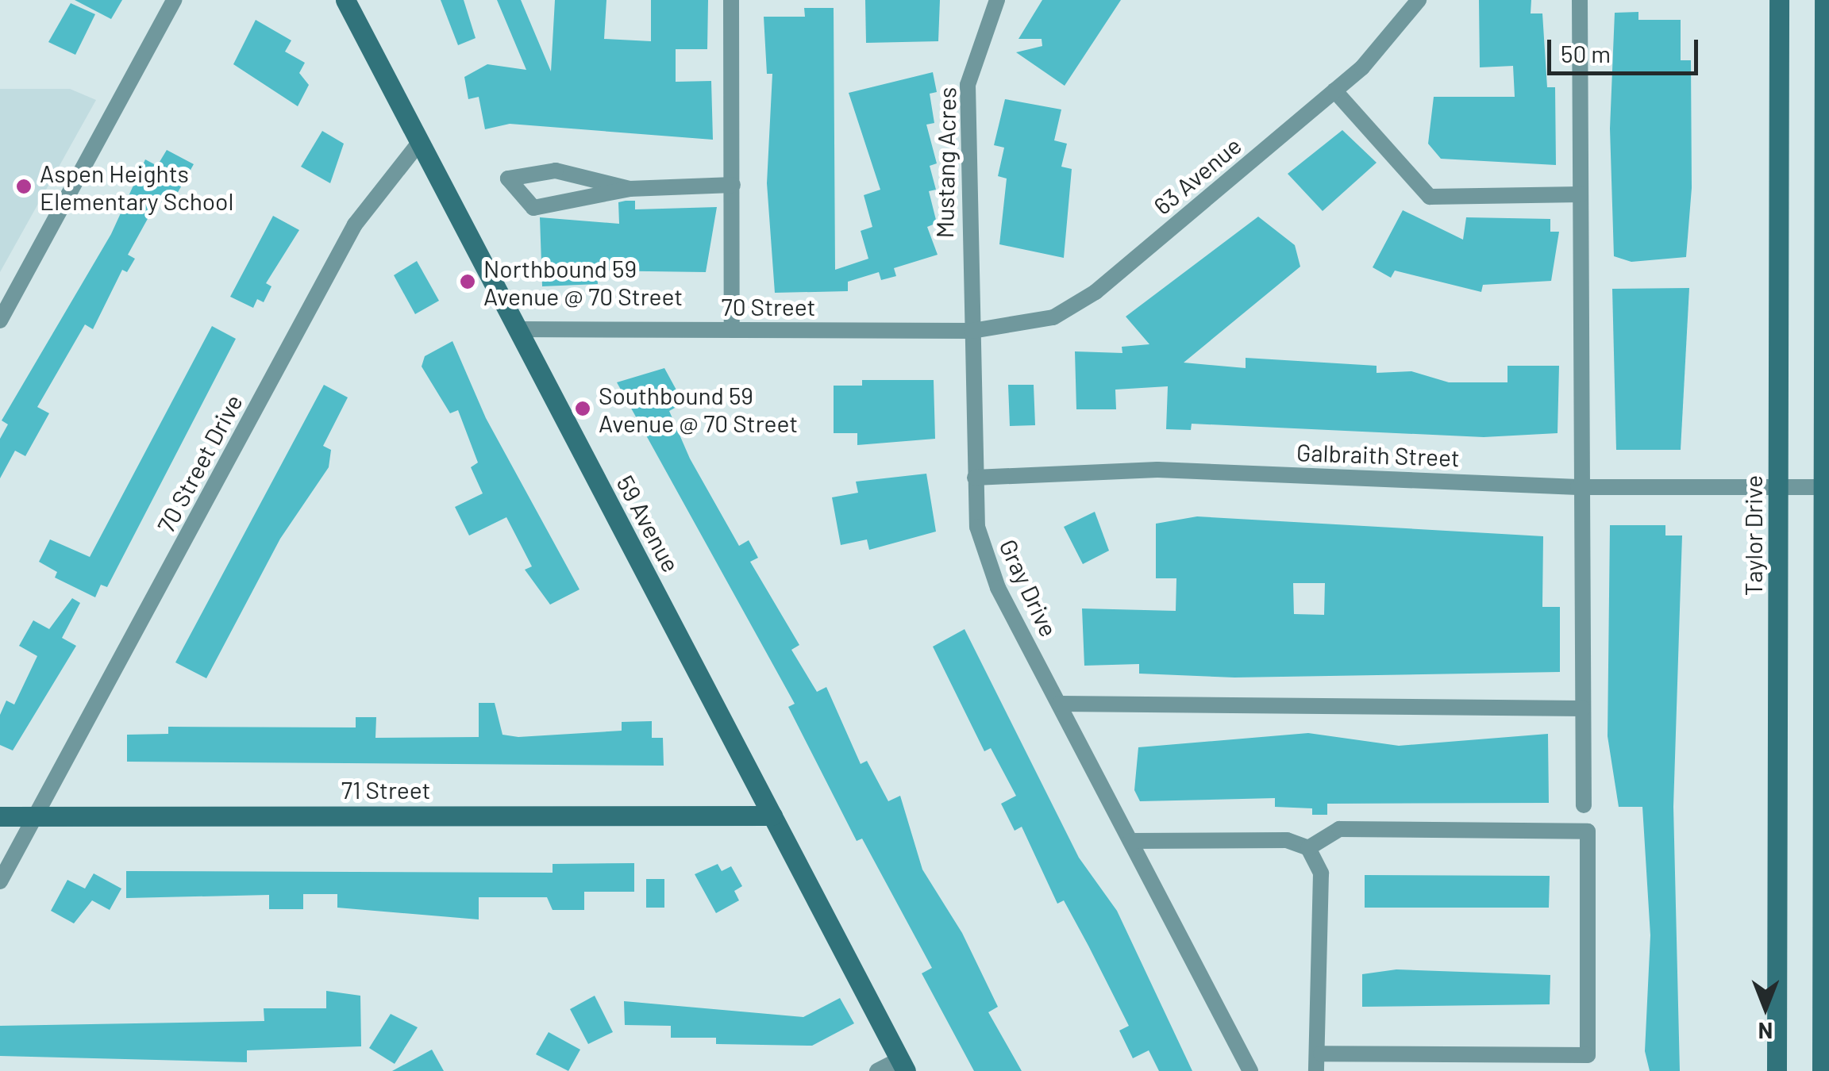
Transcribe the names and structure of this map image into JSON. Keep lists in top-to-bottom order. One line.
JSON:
{"streets":{"main road":["59 Avenue","Taylor Drive","71 Street"],"street":["Mustang Acres","63 Avenue","70 Street","Galbraith Street","70 Street Drive","Gray Drive"]},"crossings":[["Mustang Acres","63 Avenue"],["Mustang Acres","70 Street"],["Mustang Acres","Gray Drive"],["63 Avenue","70 Street"],["63 Avenue","Gray Drive"],["70 Street","59 Avenue"],["70 Street","Gray Drive"],["Galbraith Street","Taylor Drive"],["Galbraith Street","Gray Drive"],["70 Street Drive","59 Avenue"],["70 Street Drive","71 Street"],["59 Avenue","71 Street"]],"places":["Aspen Heights Elementary School","Northbound 59 Avenue @ 70 Street","Southbound 59 Avenue @ 70 Street"],"scale_bar":"50 m","north":"bottom"}
